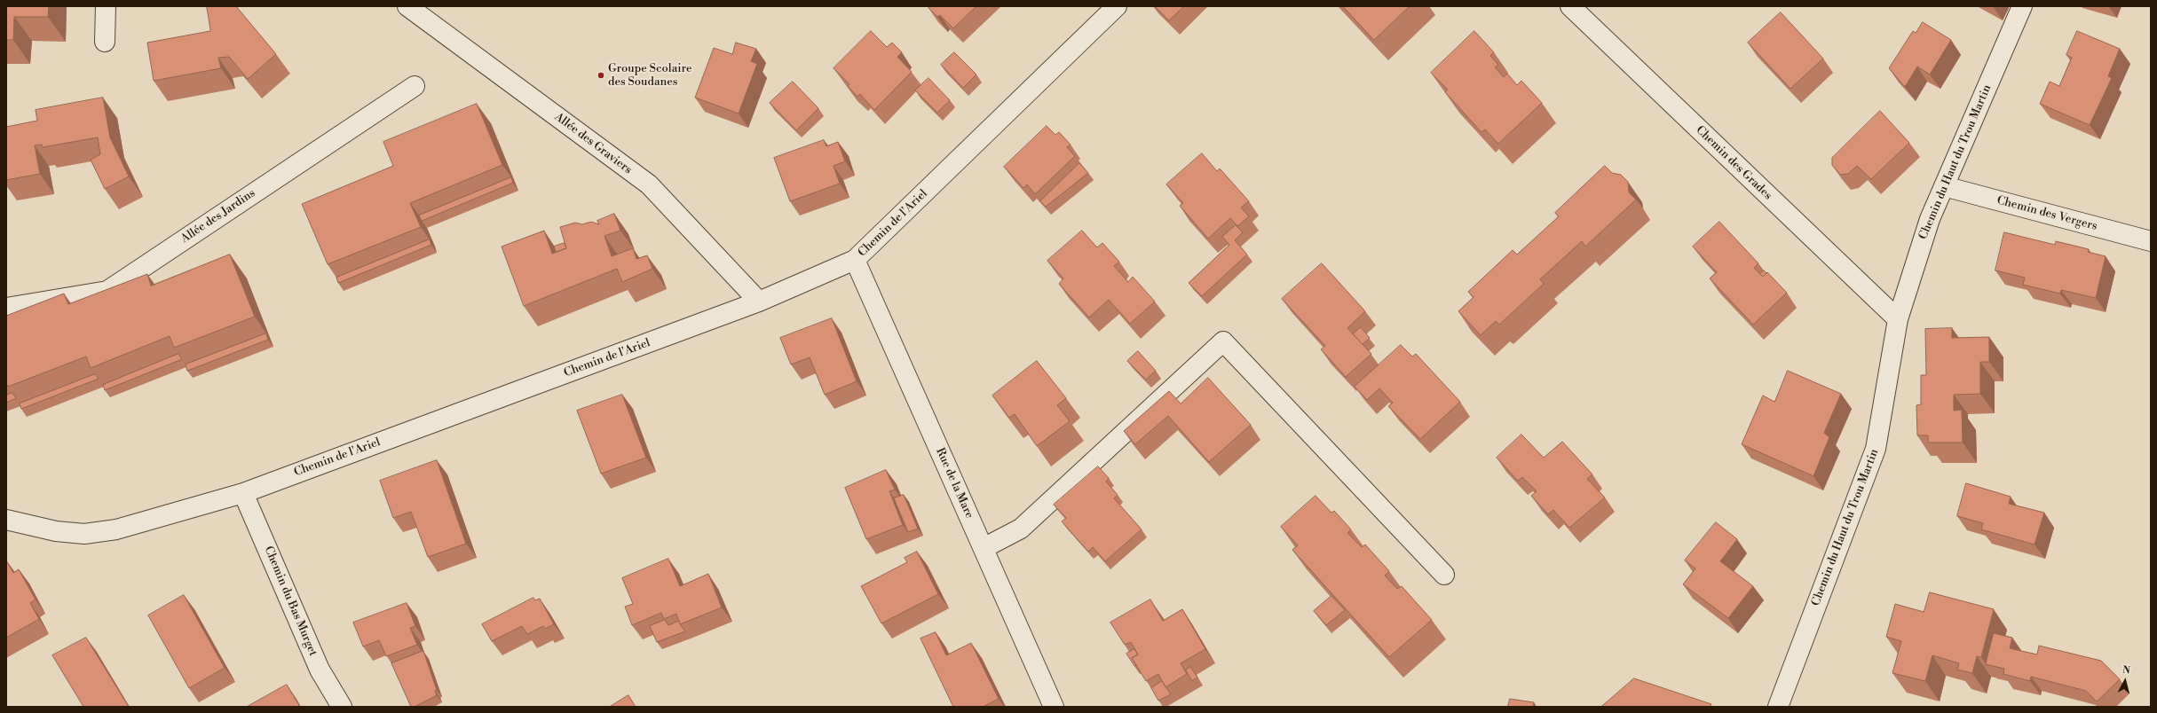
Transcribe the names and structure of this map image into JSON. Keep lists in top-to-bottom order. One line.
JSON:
{"streets":{"street":["Allée des Graviers","Chemin du Haut du Trou Martin","Chemin des Grades","Chemin des Vergers","Allée des Jardins","Chemin de l'Ariel","Rue de la Mare","Chemin du Bas Murget"]},"crossings":[["Allée des Graviers","Chemin de l'Ariel"],["Chemin du Haut du Trou Martin","Chemin des Grades"],["Chemin du Haut du Trou Martin","Chemin des Vergers"],["Chemin de l'Ariel","Rue de la Mare"],["Chemin de l'Ariel","Chemin du Bas Murget"]],"places":["Groupe Scolaire des Soudanes"],"north":"top"}
